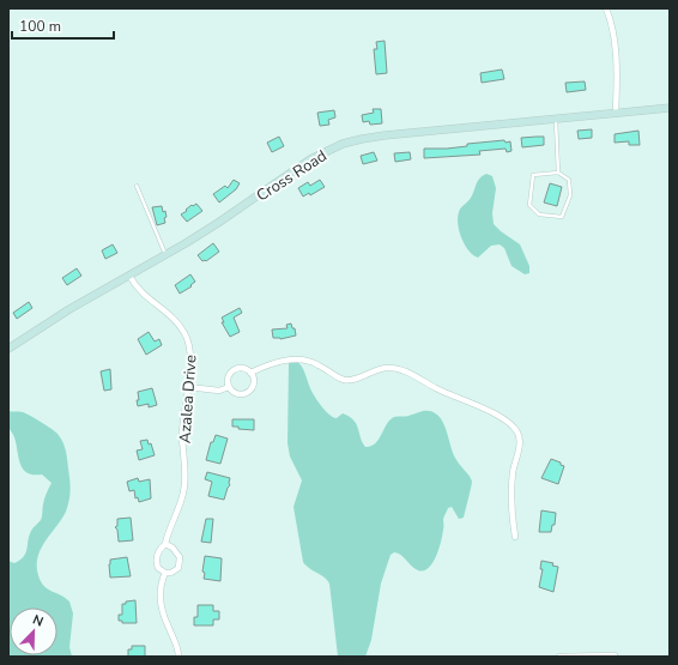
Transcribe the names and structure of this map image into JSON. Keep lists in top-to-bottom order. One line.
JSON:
{"streets":{"street":["Cross Road","Azalea Drive"]},"crossings":[["Cross Road","Azalea Drive"]],"scale_bar":"100 m","north":"top right"}
